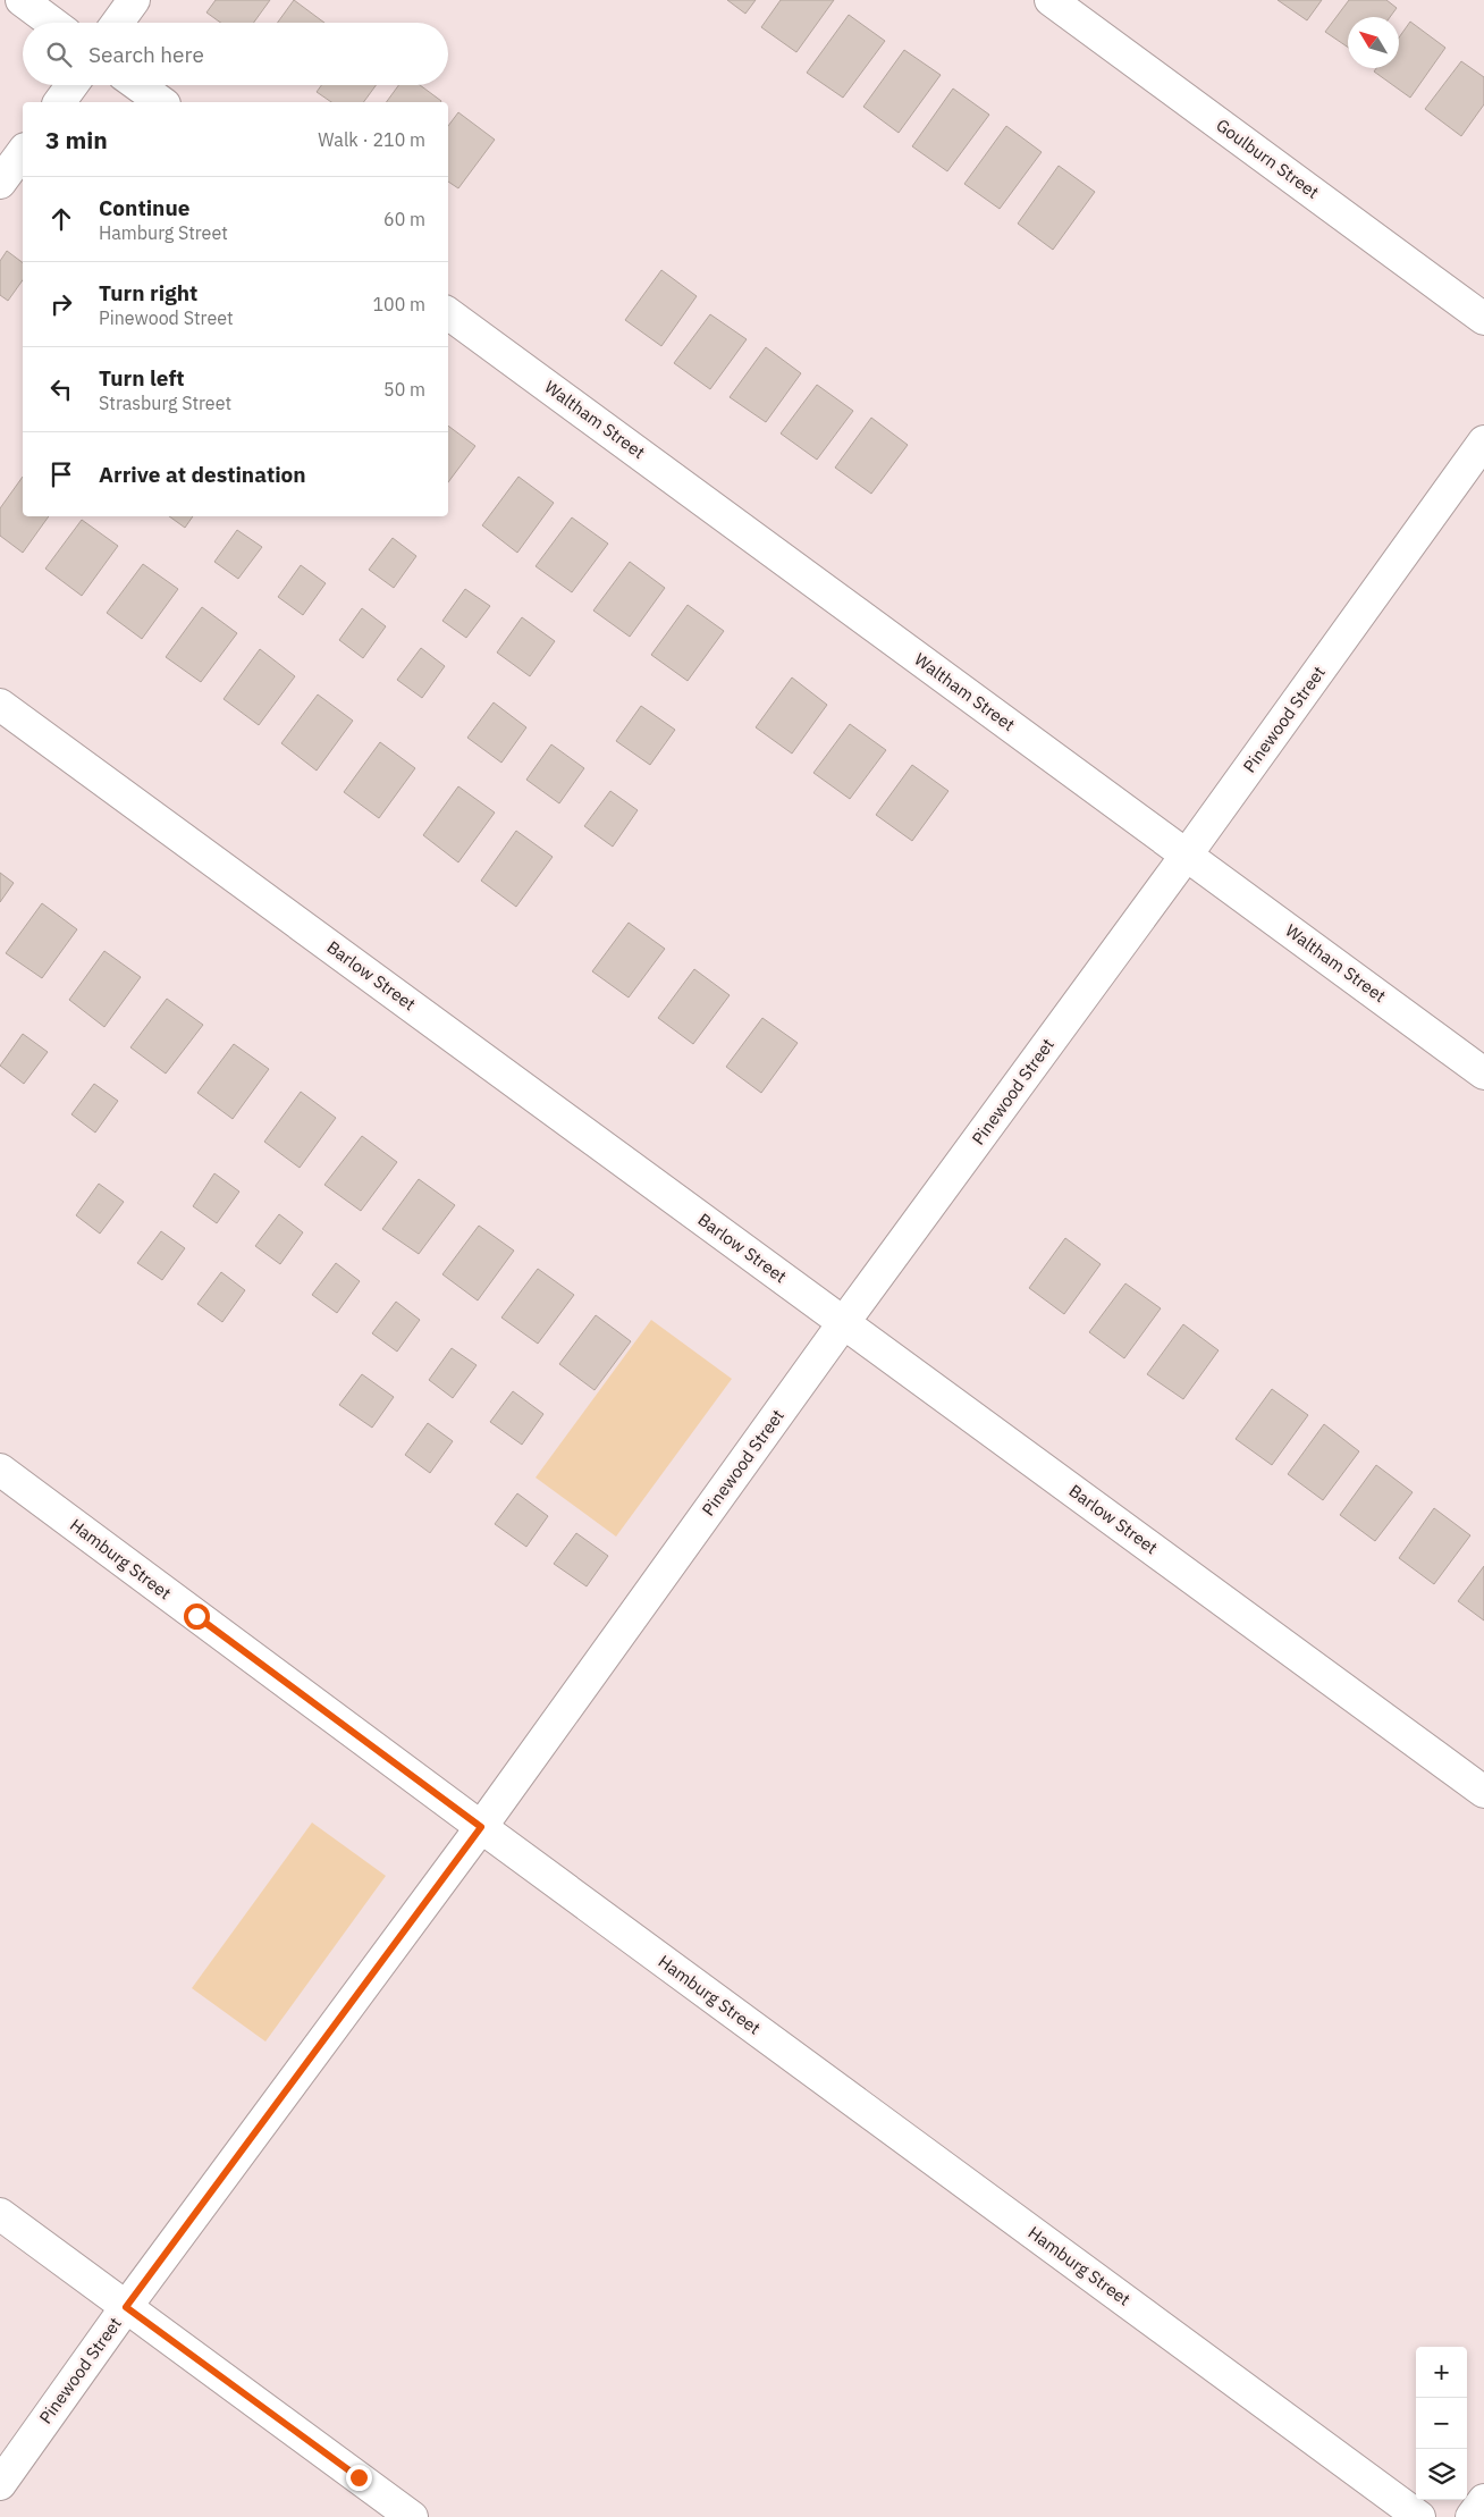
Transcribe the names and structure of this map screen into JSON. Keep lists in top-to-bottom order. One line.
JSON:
{"streets":{"street":["Goulburn Street","Waltham Street","Pinewood Street","Barlow Street","Hamburg Street"]},"crossings":[["Waltham Street","Pinewood Street"],["Pinewood Street","Barlow Street"],["Pinewood Street","Hamburg Street"]],"north":"top left","page":{"search":"Search here","heading":["3 min","Walk · 210 m"],"list":[["Continue","Hamburg Street","60 m"],["Turn right","Pinewood Street","100 m"],["Turn left","Strasburg Street","50 m"],"Arrive at destination"],"map_buttons":["+","−"]}}
